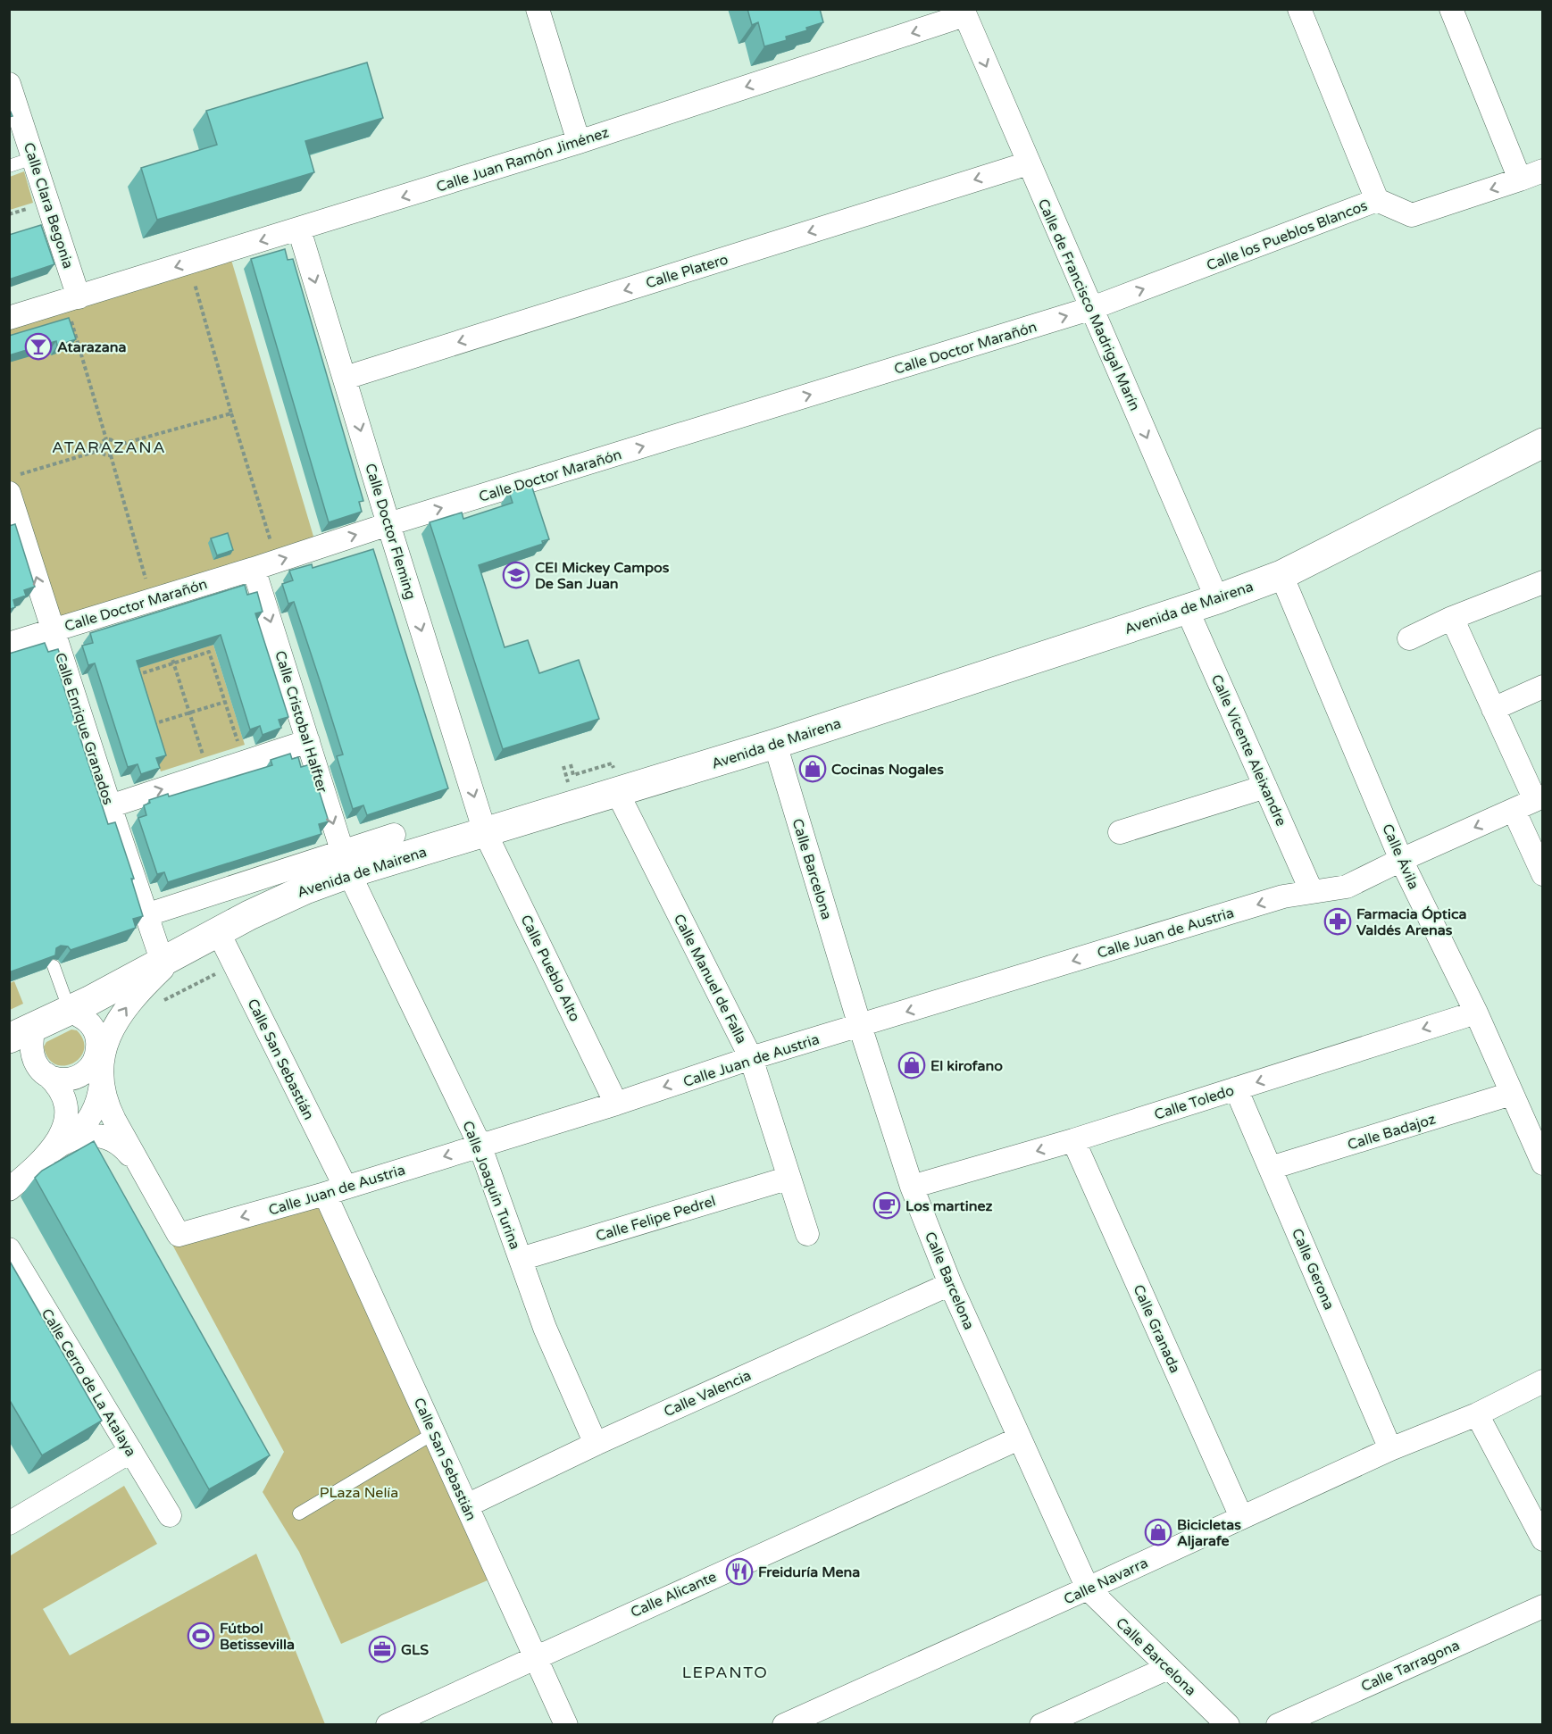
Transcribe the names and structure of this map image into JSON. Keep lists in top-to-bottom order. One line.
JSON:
{"streets":{"street":["Calle Juan Ramón Jiménez","Calle Clara Begonia","Calle los Pueblos Blancos","Calle Platero","Calle de Francisco Madrigal Marín","Calle Doctor Marañón","Calle Doctor Fleming","Avenida de Mairena","Calle Cristobal Halfter","Calle Enrique Granados","Calle Vicente Aleixandre","Calle Ávila","Calle Barcelona","Calle Juan de Austria","Calle Pueblo Alto","Calle Manuel de Falla","Calle San Sebastián","Calle Toledo","Calle Badajoz","Calle Joaquín Turina","Calle Felipe Pedrel","Calle Gerona","Calle Granada","Calle Cerro de La Atalaya","Calle Valencia","Calle Navarra","Calle Alicante","Calle Tarragona"]},"crossings":[["Calle Juan Ramón Jiménez","Calle Clara Begonia"],["Calle Juan Ramón Jiménez","Calle de Francisco Madrigal Marín"],["Calle Juan Ramón Jiménez","Calle Doctor Fleming"],["Calle los Pueblos Blancos","Calle de Francisco Madrigal Marín"],["Calle los Pueblos Blancos","Calle Doctor Marañón"],["Calle Platero","Calle de Francisco Madrigal Marín"],["Calle Platero","Calle Doctor Fleming"],["Calle de Francisco Madrigal Marín","Calle Doctor Marañón"],["Calle de Francisco Madrigal Marín","Avenida de Mairena"],["Calle Doctor Marañón","Calle Doctor Fleming"],["Calle Doctor Marañón","Calle Cristobal Halfter"],["Calle Doctor Marañón","Calle Enrique Granados"],["Calle Doctor Fleming","Avenida de Mairena"],["Calle Doctor Fleming","Calle Pueblo Alto"],["Avenida de Mairena","Calle Cristobal Halfter"],["Avenida de Mairena","Calle Enrique Granados"],["Avenida de Mairena","Calle Vicente Aleixandre"],["Avenida de Mairena","Calle Ávila"],["Avenida de Mairena","Calle Barcelona"],["Avenida de Mairena","Calle Pueblo Alto"],["Avenida de Mairena","Calle Manuel de Falla"],["Avenida de Mairena","Calle San Sebastián"],["Avenida de Mairena","Calle Joaquín Turina"],["Calle Cristobal Halfter","Calle Joaquín Turina"],["Calle Vicente Aleixandre","Calle Juan de Austria"],["Calle Ávila","Calle Juan de Austria"],["Calle Ávila","Calle Toledo"],["Calle Ávila","Calle Badajoz"],["Calle Barcelona","Calle Juan de Austria"],["Calle Barcelona","Calle Toledo"],["Calle Barcelona","Calle Valencia"],["Calle Barcelona","Calle Navarra"],["Calle Barcelona","Calle Alicante"],["Calle Juan de Austria","Calle Pueblo Alto"],["Calle Juan de Austria","Calle Manuel de Falla"],["Calle Juan de Austria","Calle San Sebastián"],["Calle Juan de Austria","Calle Joaquín Turina"],["Calle Manuel de Falla","Calle Felipe Pedrel"],["Calle San Sebastián","Calle Valencia"],["Calle San Sebastián","Calle Alicante"],["Calle Toledo","Calle Gerona"],["Calle Toledo","Calle Granada"],["Calle Badajoz","Calle Gerona"],["Calle Joaquín Turina","Calle Felipe Pedrel"],["Calle Joaquín Turina","Calle Valencia"],["Calle Gerona","Calle Navarra"],["Calle Granada","Calle Navarra"]],"one_way":["Calle Juan Ramón Jiménez","Calle Platero","Calle de Francisco Madrigal Marín","Calle Doctor Marañón","Calle Doctor Fleming","Calle Cristobal Halfter","Calle Juan de Austria","Calle Toledo"],"districts":["ATARAZANA","LEPANTO"],"parks":["PLaza Nelía"],"places":{"bar":["Atarazana"],"school or university":["CEI Mickey Campos De San Juan"],"shop":["Cocinas Nogales","El kirofano","Bicicletas Aljarafe"],"pharmacy":["Farmacia Óptica Valdés Arenas"],"cafe":["Los martinez"],"restaurant":["Freiduría Mena"],"sports":["Fútbol Betissevilla"],"office":["GLS"]}}
